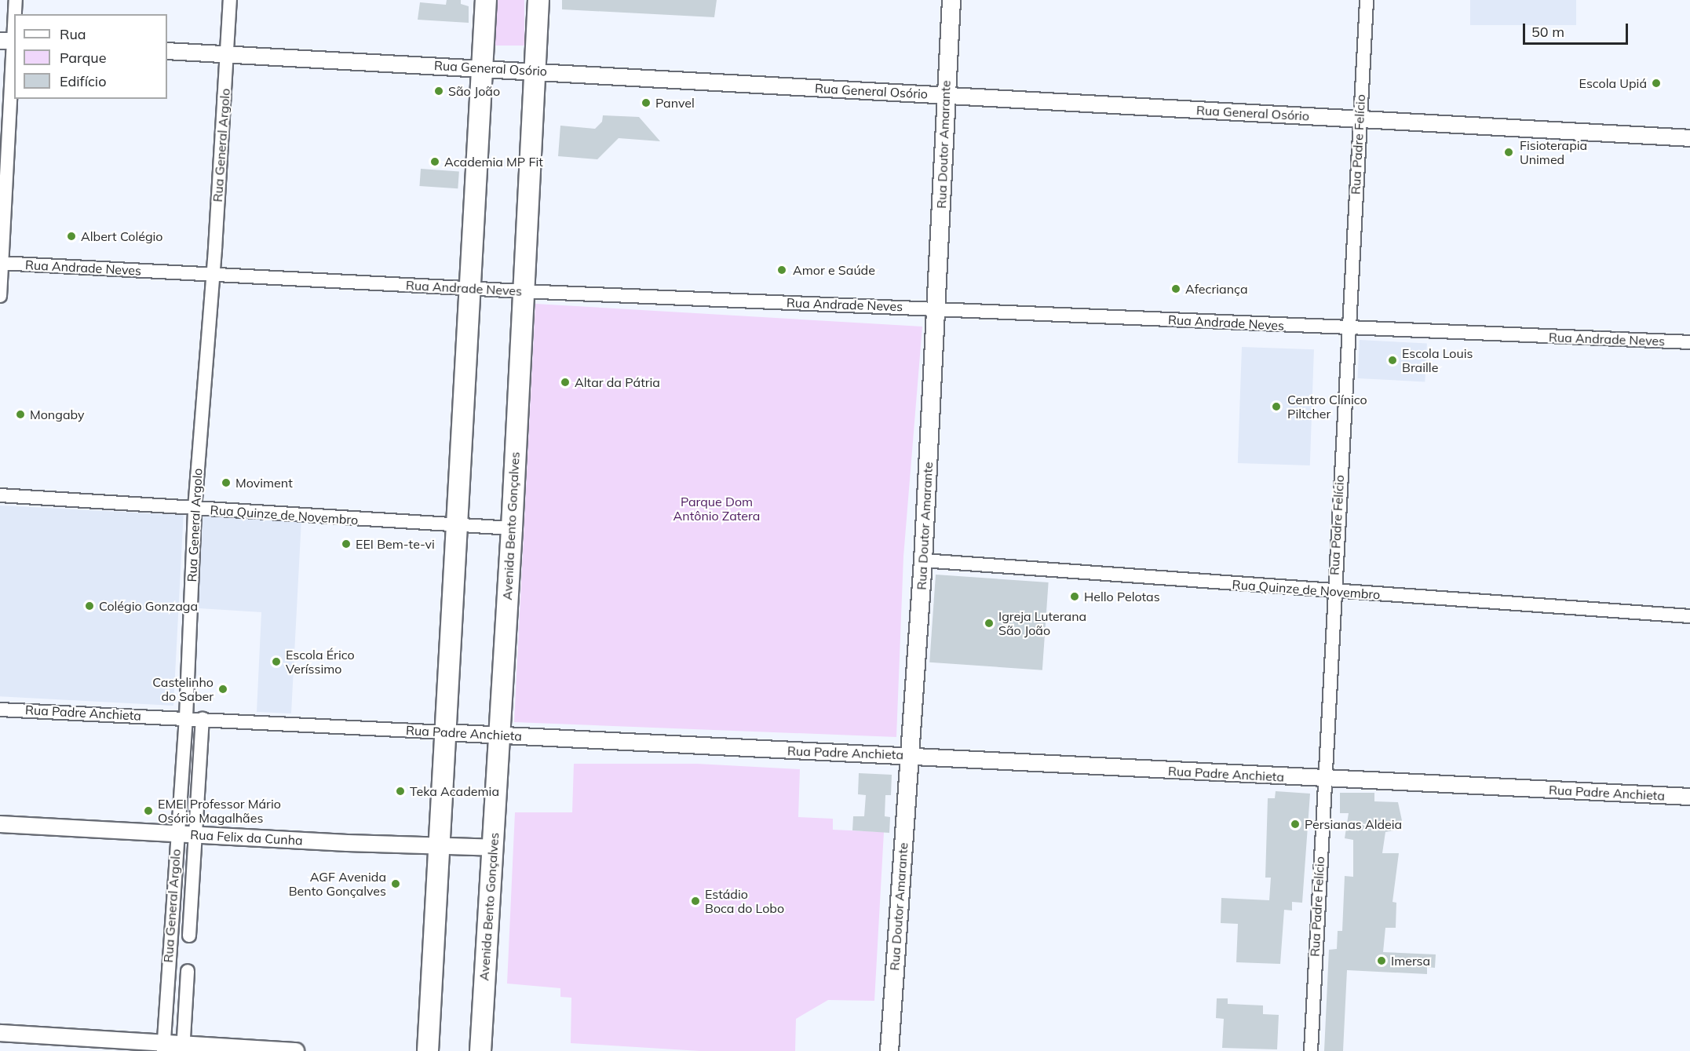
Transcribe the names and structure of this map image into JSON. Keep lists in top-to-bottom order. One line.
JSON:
{"streets":{"main road":["Rua Doutor Amarante","Avenida Bento Gonçalves"],"street":["Rua General Osório","Rua Padre Felício","Rua General Argolo","Rua Andrade Neves","Rua Quinze de Novembro","Rua Padre Anchieta","Rua Felix da Cunha"]},"crossings":[["Rua General Osório","Rua Doutor Amarante"],["Rua General Osório","Rua Padre Felício"],["Rua General Osório","Rua General Argolo"],["Rua General Osório","Avenida Bento Gonçalves"],["Rua Doutor Amarante","Rua Andrade Neves"],["Rua Doutor Amarante","Rua Quinze de Novembro"],["Rua Doutor Amarante","Rua Padre Anchieta"],["Rua Padre Felício","Rua Andrade Neves"],["Rua Padre Felício","Rua Quinze de Novembro"],["Rua Padre Felício","Rua Padre Anchieta"],["Rua General Argolo","Rua Andrade Neves"],["Rua General Argolo","Rua Quinze de Novembro"],["Rua General Argolo","Rua Padre Anchieta"],["Rua General Argolo","Rua Felix da Cunha"],["Rua Andrade Neves","Avenida Bento Gonçalves"],["Rua Quinze de Novembro","Avenida Bento Gonçalves"],["Avenida Bento Gonçalves","Rua Padre Anchieta"],["Avenida Bento Gonçalves","Rua Felix da Cunha"]],"parks":["Parque Dom Antônio Zatera"],"places":["Escola Upiá","São João","Panvel","Fisioterapia Unimed","Academia MP Fit","Albert Colégio","Amor e Saúde","Afecriança","Escola Louis Braille","Altar da Pátria","Centro Clínico Piltcher","Mongaby","Moviment","EEI Bem-te-vi","Hello Pelotas","Colégio Gonzaga","Igreja Luterana São João","Escola Érico Veríssimo","Castelinho do Saber","Teka Academia","EMEI Professor Mário Osório Magalhães","Persianas Aldeia","AGF Avenida Bento Gonçalves","Estádio Boca do Lobo","Imersa"],"legend":["Rua","Parque","Edifício"],"scale_bar":"50 m"}
